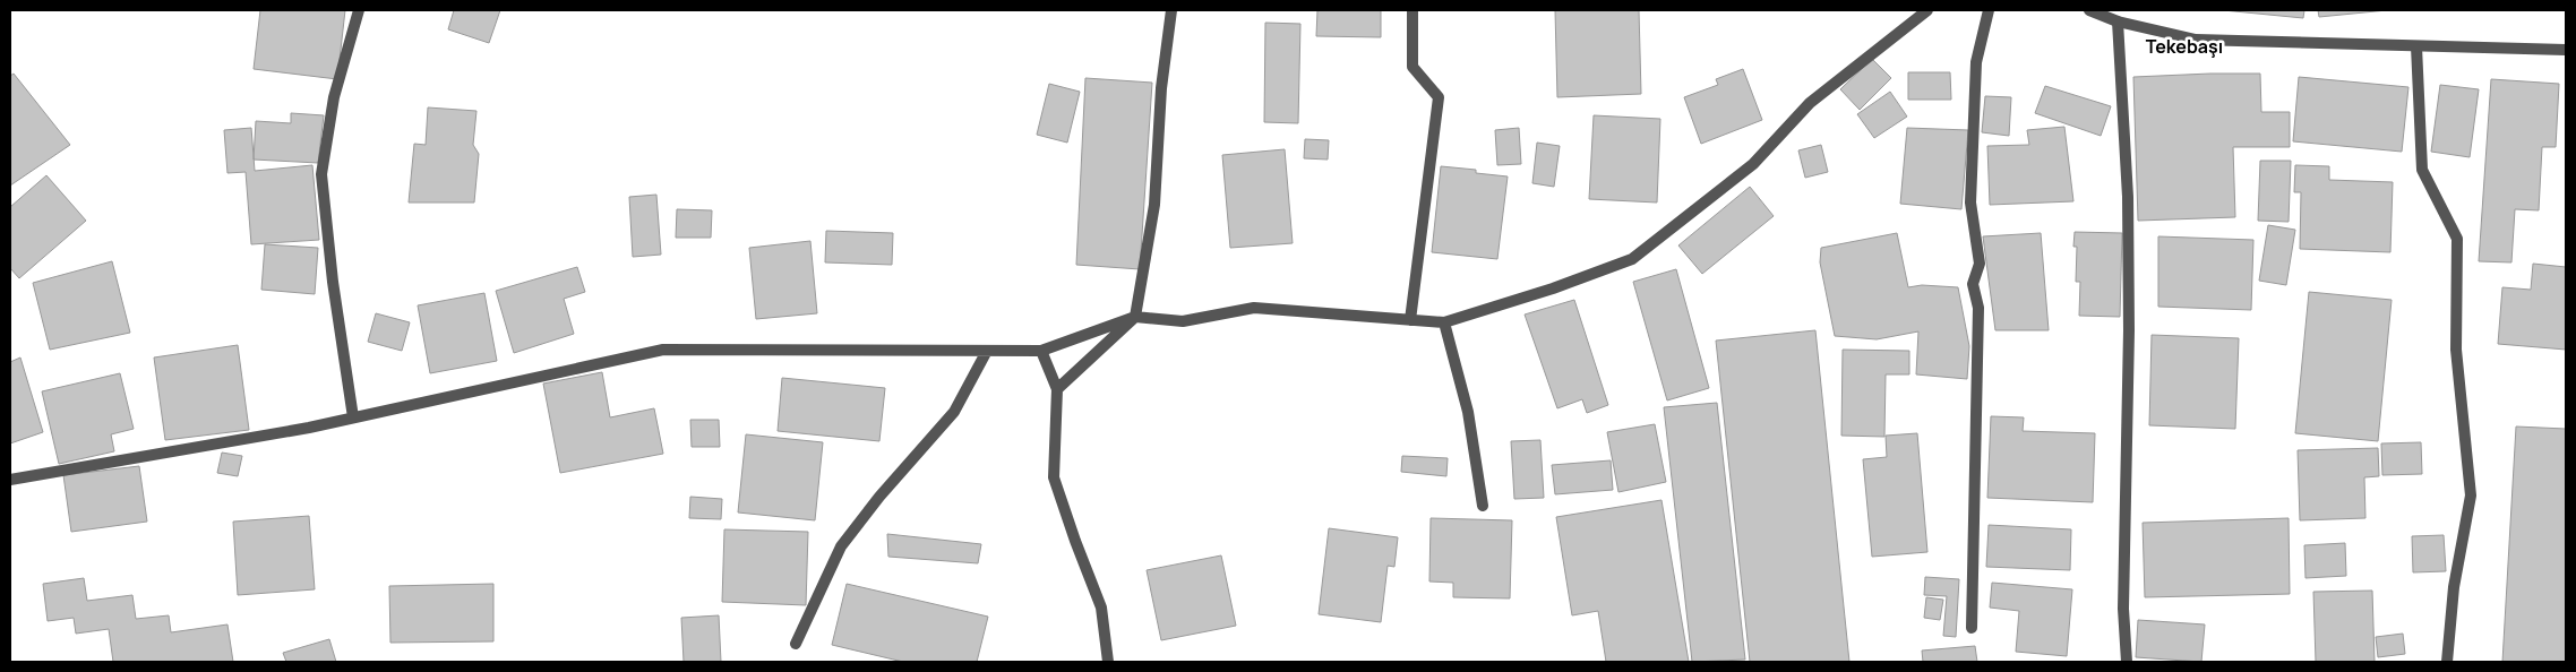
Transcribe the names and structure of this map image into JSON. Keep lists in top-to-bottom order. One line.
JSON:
{"districts":["Tekebaşı"]}
